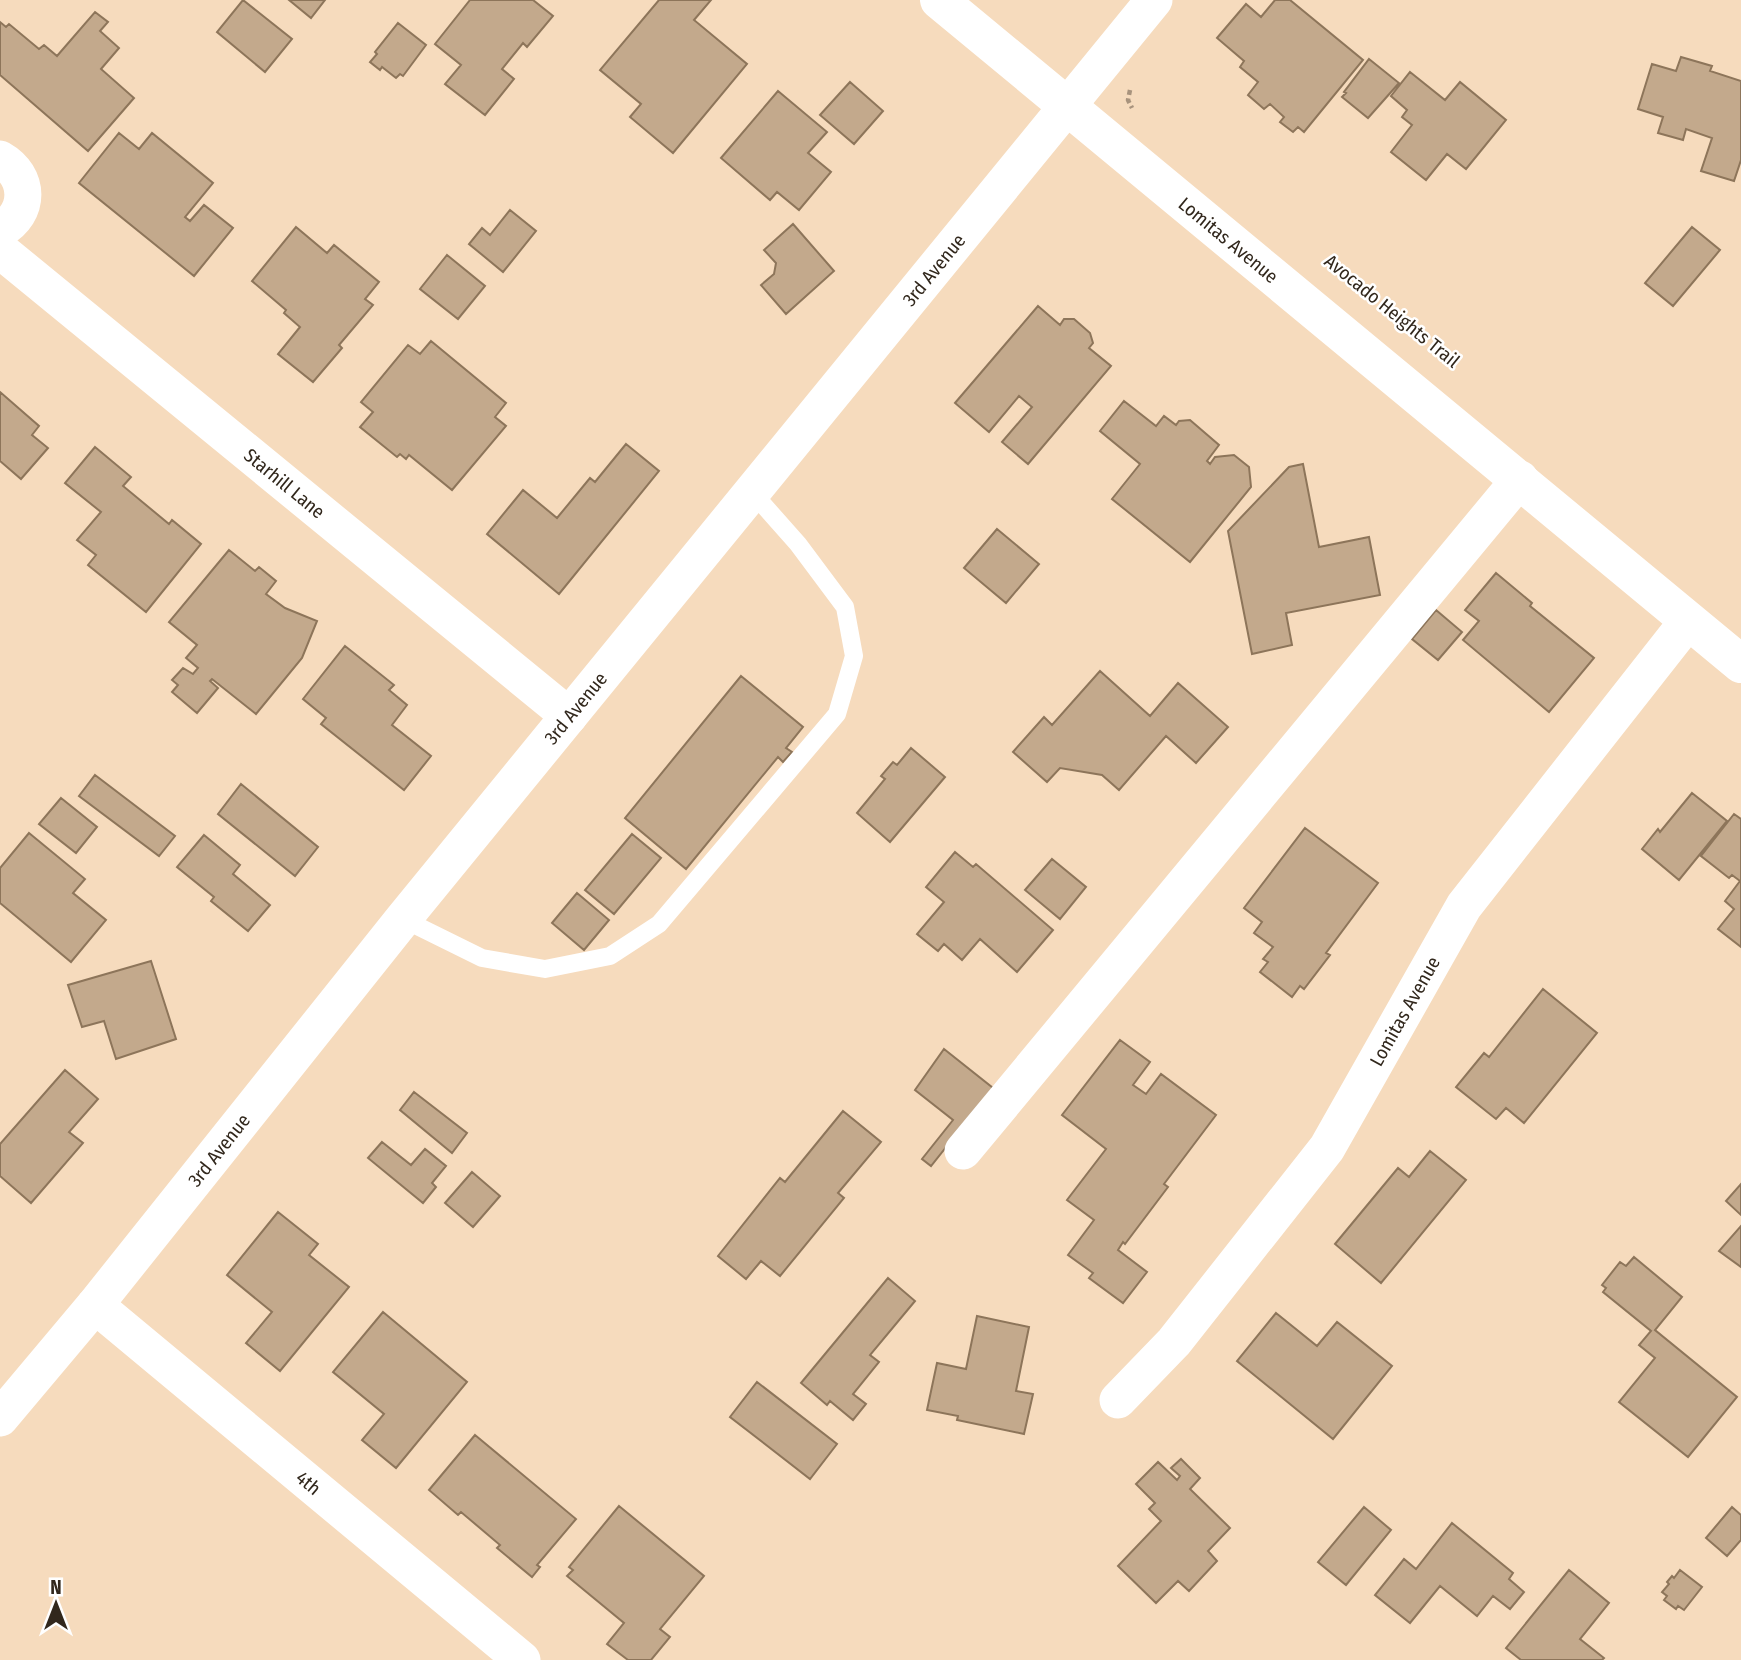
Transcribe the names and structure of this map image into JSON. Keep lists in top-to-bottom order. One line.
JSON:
{"streets":{"street":["Lomitas Avenue","3rd Avenue","Starhill Lane","4th"]},"crossings":[["Lomitas Avenue","3rd Avenue"],["3rd Avenue","Starhill Lane"],["3rd Avenue","4th"]],"north":"top"}
